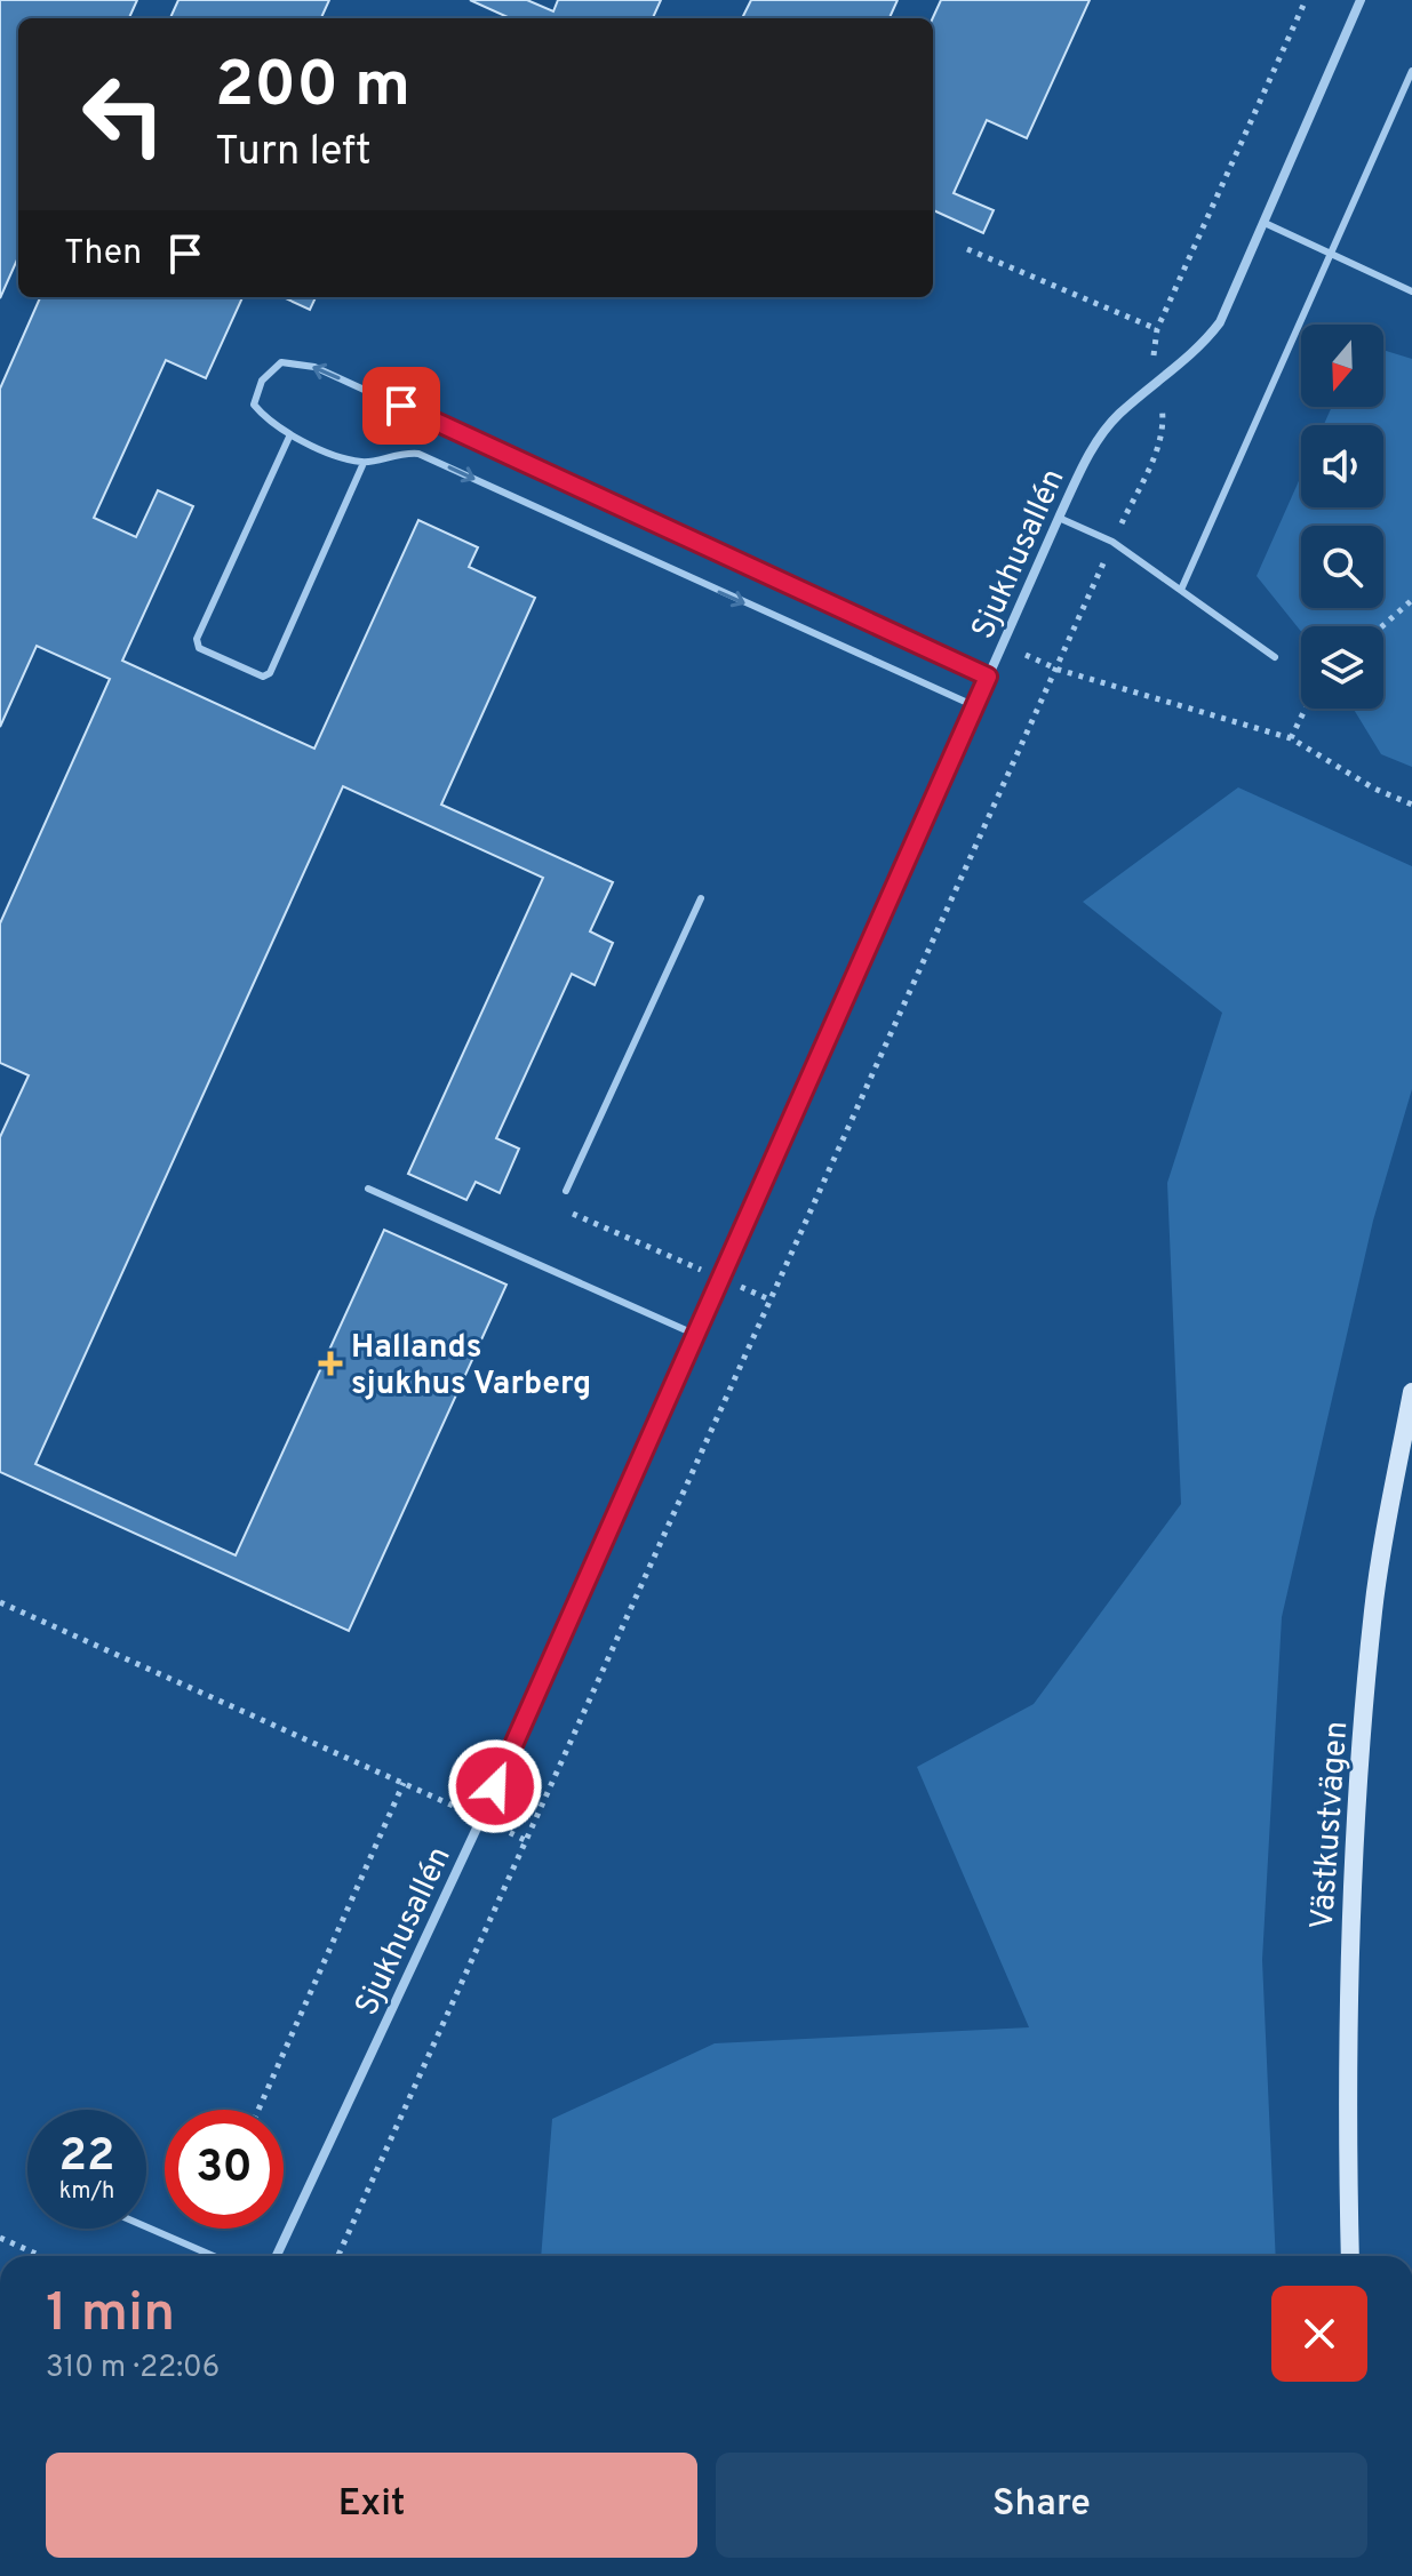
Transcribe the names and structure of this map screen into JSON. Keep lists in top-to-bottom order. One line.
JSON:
{"streets":{"street":["Sjukhusallén","Västkustvägen"]},"places":{"health":["Hallands sjukhus Varberg"]},"north":"bottom","page":{"turn":["200 m","Turn left"],"then":"Then","speed":"22 km/h","limit":"30","heading":["1 min","310 m · 22:06"],"buttons":["Exit","Share"]}}
